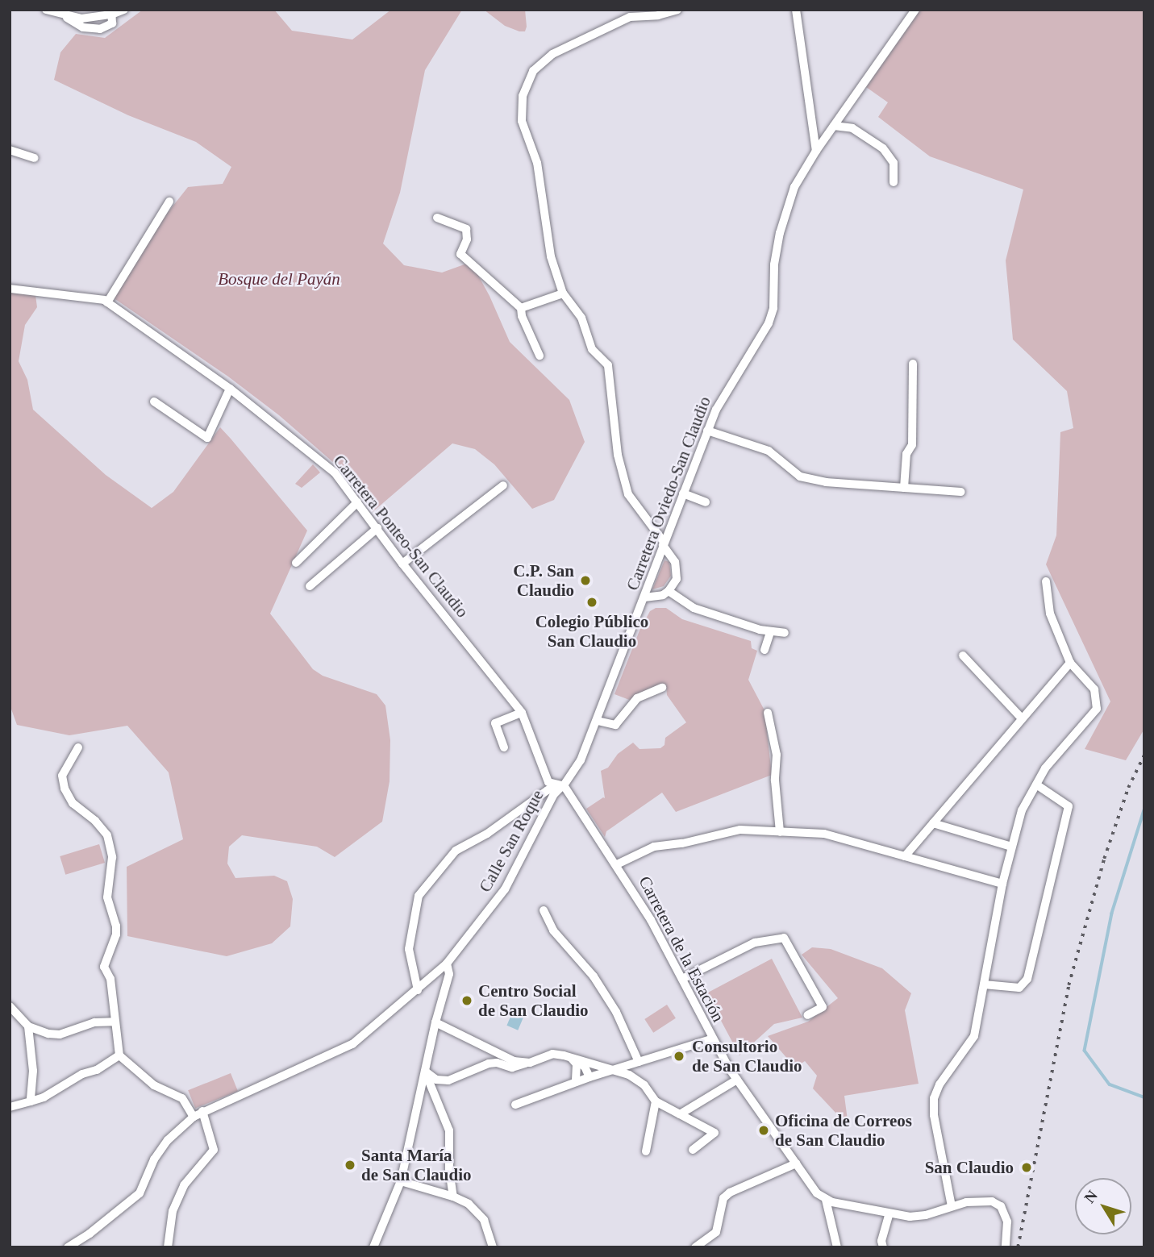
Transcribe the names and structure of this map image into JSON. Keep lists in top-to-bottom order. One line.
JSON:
{"streets":{"street":["Carretera Oviedo-San Claudio","Carretera Ponteo-San Claudio","Calle San Roque","Carretera de la Estación"]},"crossings":[["Carretera Oviedo-San Claudio","Carretera Ponteo-San Claudio"],["Carretera Oviedo-San Claudio","Calle San Roque"],["Carretera Oviedo-San Claudio","Carretera de la Estación"],["Carretera Ponteo-San Claudio","Calle San Roque"],["Carretera Ponteo-San Claudio","Carretera de la Estación"],["Calle San Roque","Carretera de la Estación"]],"parks":["Bosque del Payán"],"places":["C.P. San Claudio","Colegio Público San Claudio","Centro Social de San Claudio","Consultorio de San Claudio","Oficina de Correos de San Claudio","Santa María de San Claudio","San Claudio"],"north":"top left"}
